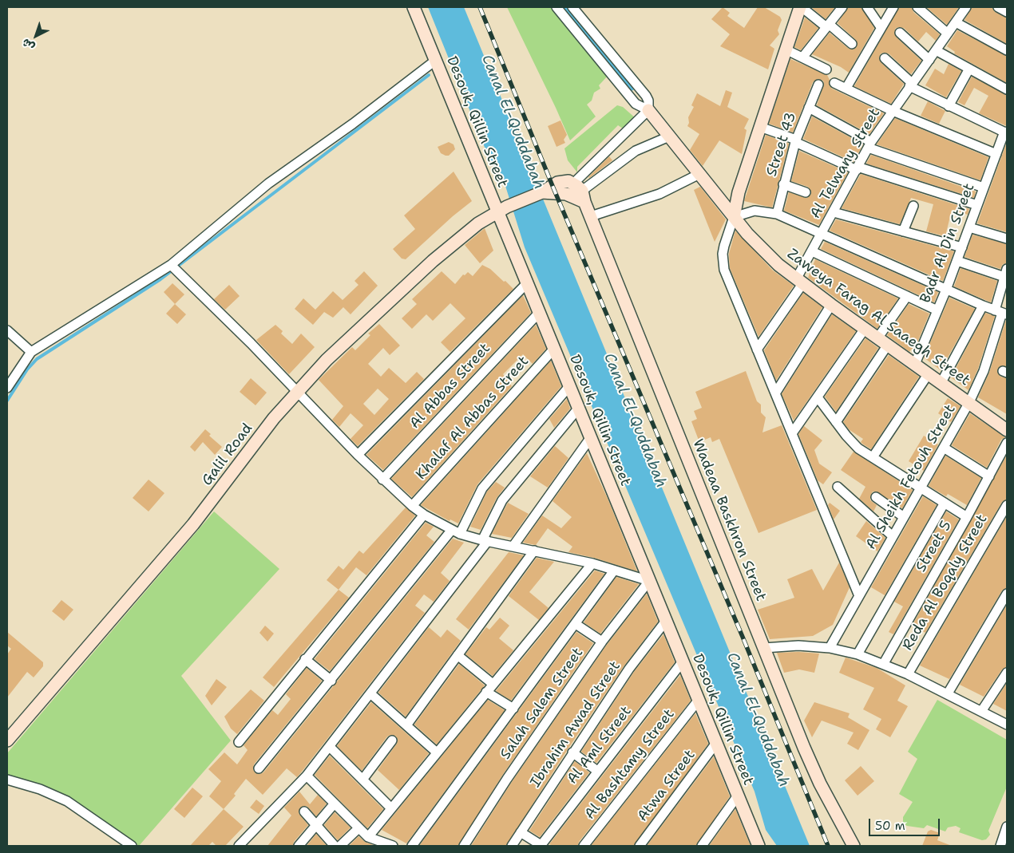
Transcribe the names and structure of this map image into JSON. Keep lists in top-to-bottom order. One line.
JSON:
{"streets":{"main road":["Desouk, Qillin Street","Zaweya Farag Al Saaegh Street","Galil Road","Wadeaa Baskhron Street"],"street":["Street 43","Al Telwany Street","Badr Al Din Street","Al Abbas Street","Khalaf Al Abbas Street","Al Sheikh Fetouh Street","Street 5","Reda Al Boqaly Street","Salah Salem Street","Ibrahim Awad Street","Al Aml Street","Al Bashtamy Street","Atwa Street"]},"crossings":[["Desouk, Qillin Street","Al Abbas Street"],["Desouk, Qillin Street","Khalaf Al Abbas Street"],["Desouk, Qillin Street","Galil Road"],["Desouk, Qillin Street","Salah Salem Street"],["Desouk, Qillin Street","Ibrahim Awad Street"],["Desouk, Qillin Street","Al Aml Street"],["Desouk, Qillin Street","Al Bashtamy Street"],["Desouk, Qillin Street","Atwa Street"],["Al Telwany Street","Zaweya Farag Al Saaegh Street"],["Badr Al Din Street","Zaweya Farag Al Saaegh Street"],["Zaweya Farag Al Saaegh Street","Al Sheikh Fetouh Street"]],"water":["Canal El-Quddabah"],"scale_bar":"50 m","north":"bottom left"}
